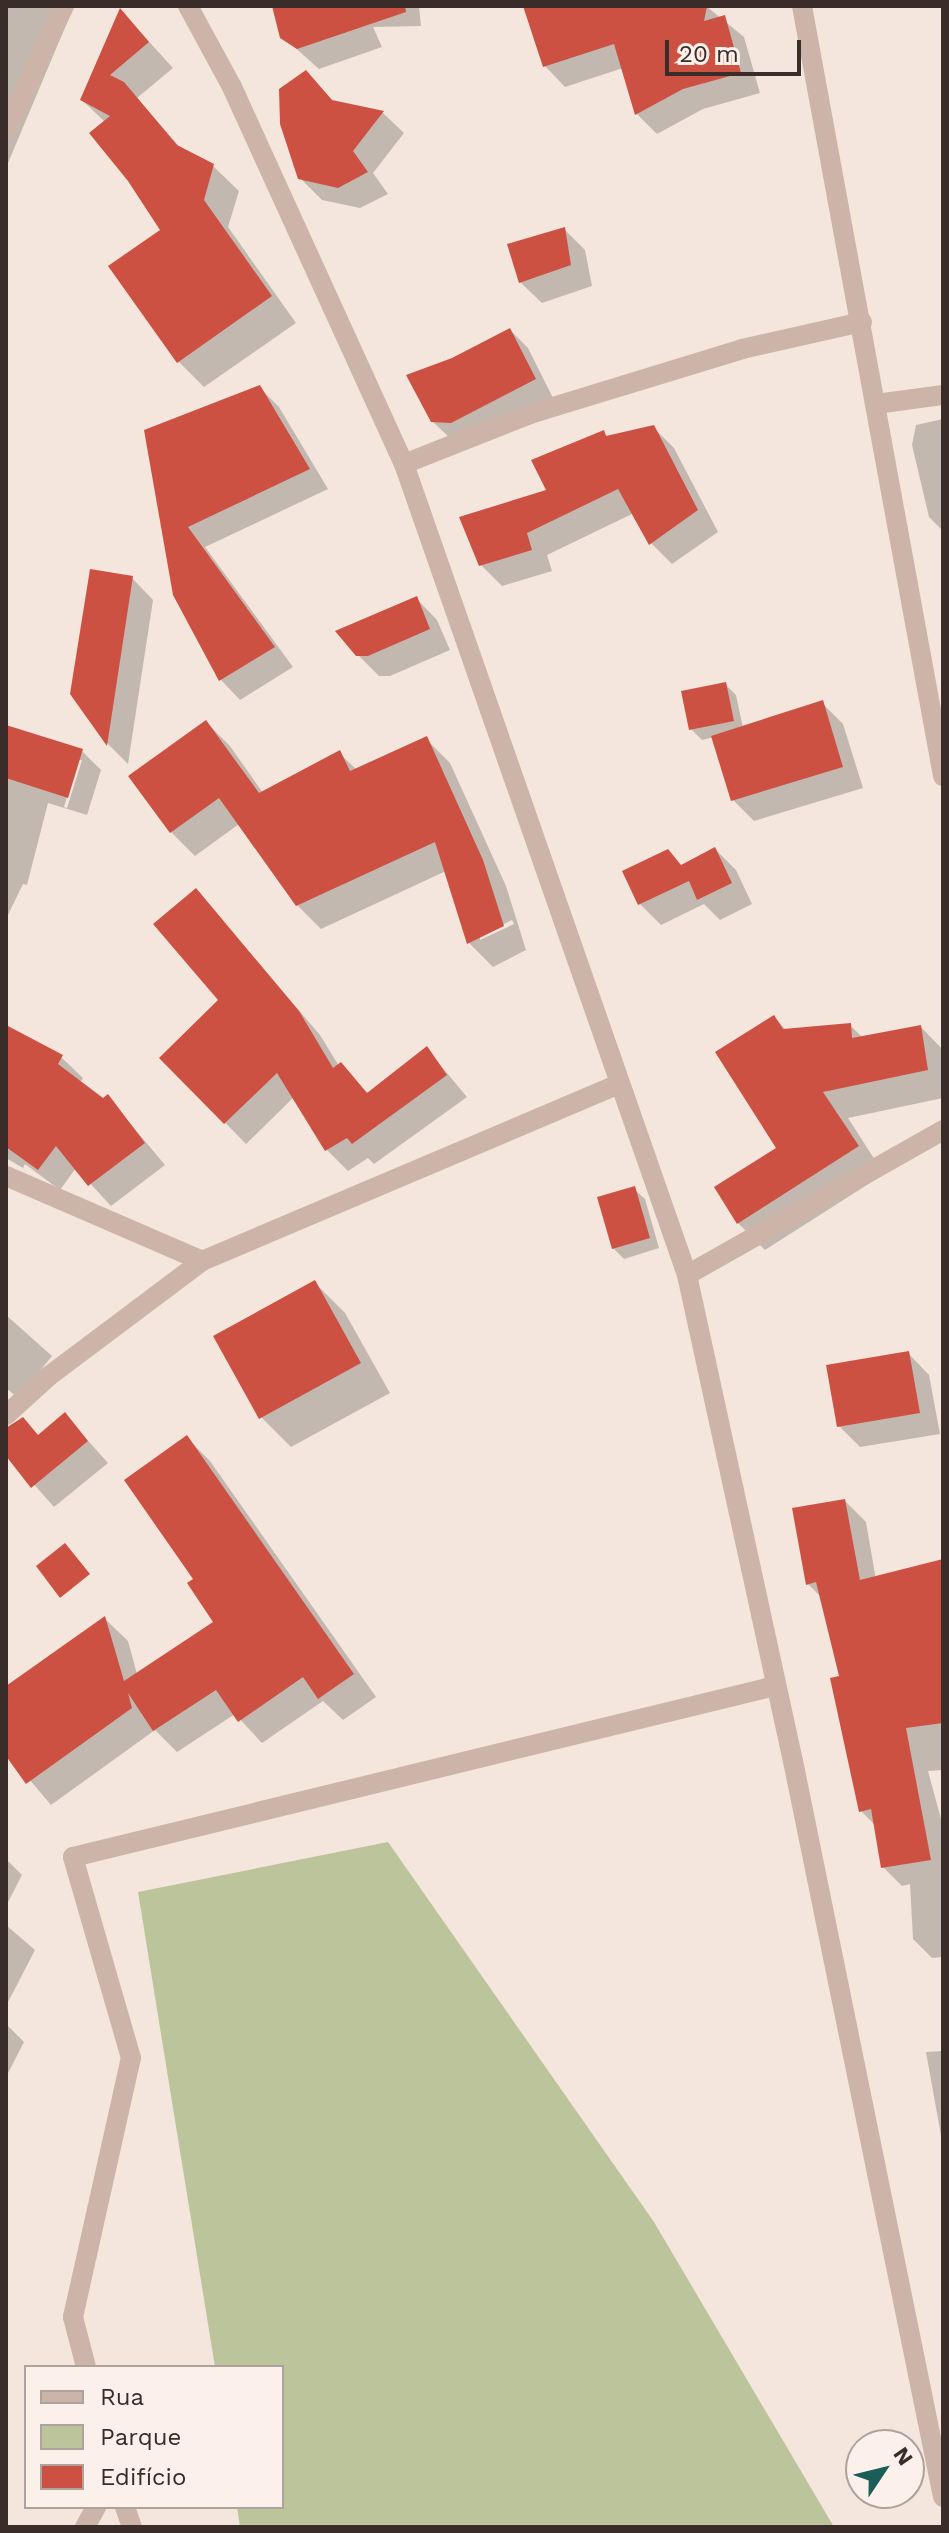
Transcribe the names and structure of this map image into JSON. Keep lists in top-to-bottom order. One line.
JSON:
{"legend":["Rua","Parque","Edifício"],"scale_bar":"20 m","north":"top right"}
